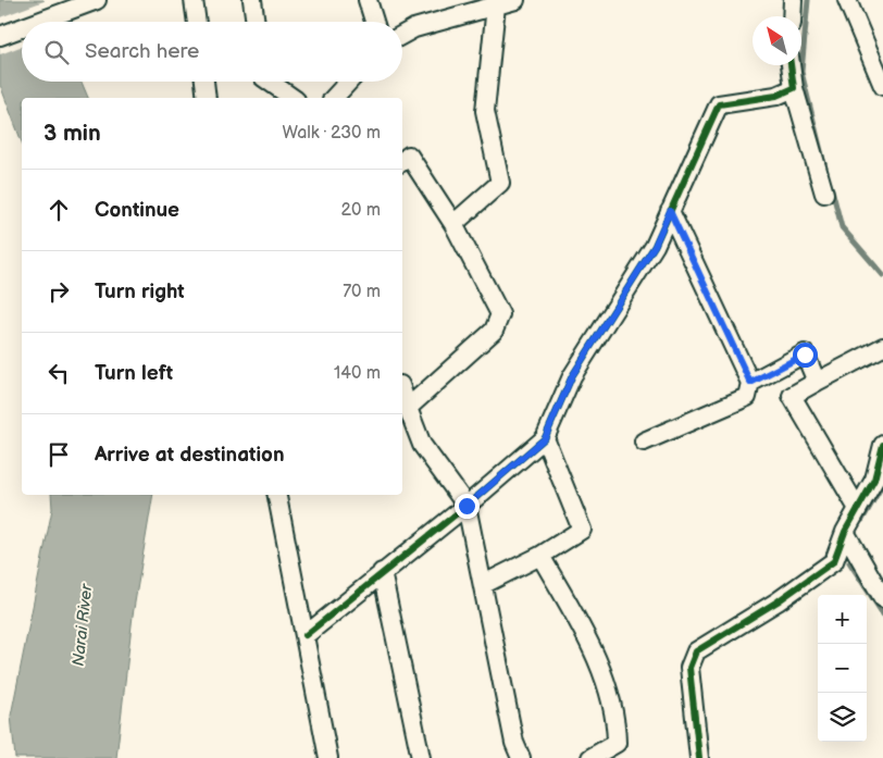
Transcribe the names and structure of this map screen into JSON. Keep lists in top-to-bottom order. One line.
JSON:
{"water":["Narai River"],"north":"top left","page":{"search":"Search here","heading":["3 min","Walk · 230 m"],"list":[["Continue","20 m"],["Turn right","70 m"],["Turn left","140 m"],"Arrive at destination"],"map_buttons":["+","−"]}}
